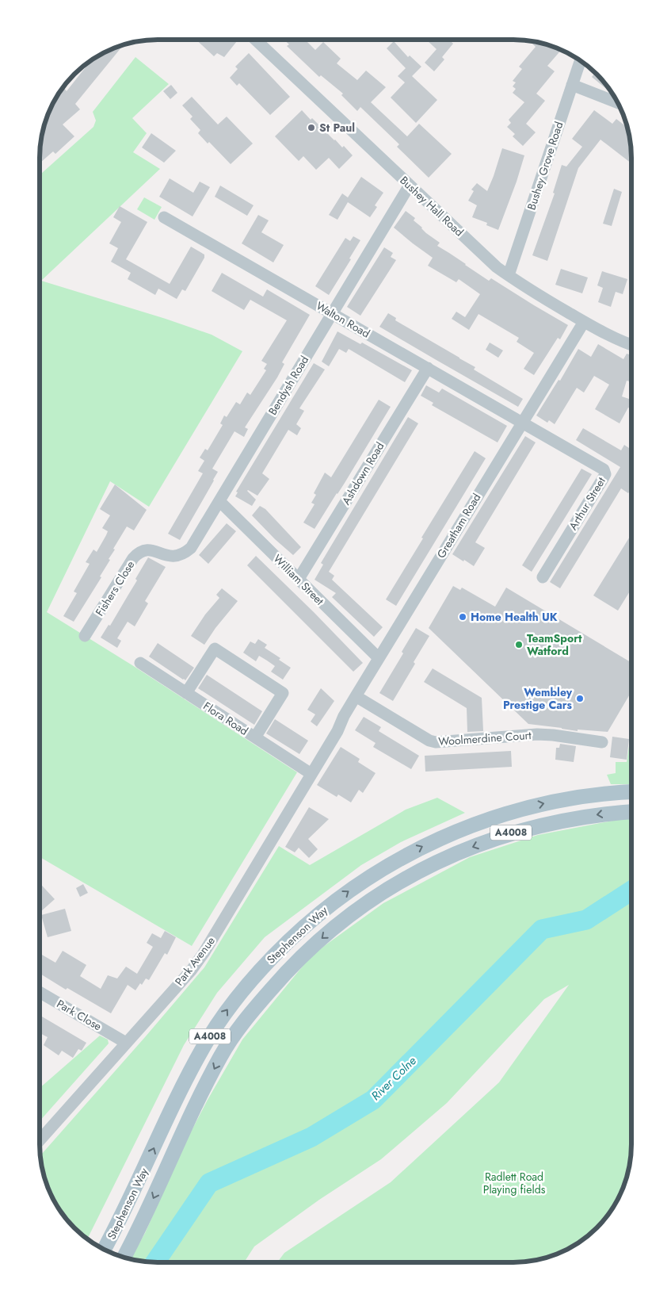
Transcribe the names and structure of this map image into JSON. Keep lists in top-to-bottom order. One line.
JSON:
{"streets":{"main road":["A4008","Stephenson Way"],"street":["Bushey Grove Road","Bushey Hall Road","Walton Road","Bendysh Road","Ashdown Road","Arthur Street","Greatham Road","William Street","Fishers Close","Flora Road","Woolmerdine Court","Park Avenue","Park Close"]},"crossings":[["Bushey Grove Road","Bushey Hall Road"],["Bushey Hall Road","Bendysh Road"],["Bushey Hall Road","Greatham Road"],["Walton Road","Bendysh Road"],["Walton Road","Ashdown Road"],["Walton Road","Arthur Street"],["Walton Road","Greatham Road"],["Bendysh Road","William Street"],["Bendysh Road","Fishers Close"],["Ashdown Road","William Street"],["Arthur Street","Greatham Road"],["Greatham Road","William Street"],["Greatham Road","Woolmerdine Court"],["Greatham Road","Park Avenue"],["Flora Road","Park Avenue"],["Park Avenue","Park Close"]],"water":["River Colne"],"parks":["Radlett Road Playing fields"],"places":["St Paul","Home Health UK","TeamSport Watford","Wembley Prestige Cars"]}
